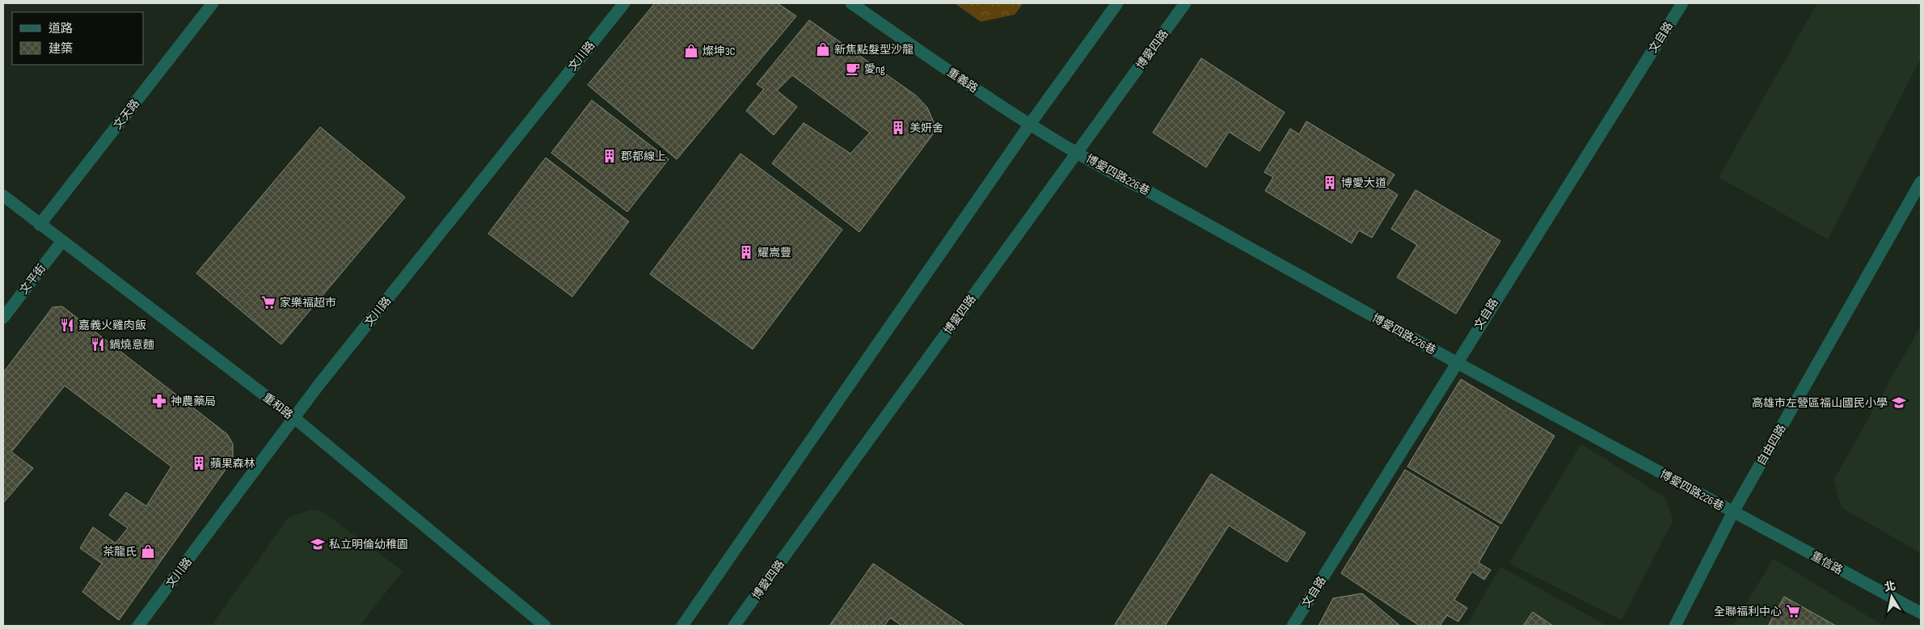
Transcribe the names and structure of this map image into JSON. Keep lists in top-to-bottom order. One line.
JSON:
{"streets":{"street":["文自路","博愛四路","文川路","重義路","文天路","博愛四路226巷","文平街","重和路","自由四路","重信路"]},"crossings":[["文自路","博愛四路226巷"],["博愛四路","重義路"],["博愛四路","博愛四路226巷"],["文川路","重和路"],["重義路","博愛四路226巷"],["文天路","重和路"],["博愛四路226巷","自由四路"],["博愛四路226巷","重信路"],["文平街","重和路"],["自由四路","重信路"]],"places":{"shop":["新焦點髮型沙龍","燦坤3C","茶龍氏"],"cafe":["愛ng"],"building":["美妍舍","郡都線上","博愛大道","耀嵩豐","蘋果森林"],"supermarket":["家樂福超市","全聯福利中心"],"restaurant":["嘉義火雞肉飯","鍋燒意麵"],"pharmacy":["神農藥局"],"school or university":["高雄市左營區福山國民小學","私立明倫幼稚園"]},"legend":["道路","建築"],"north":"top"}
